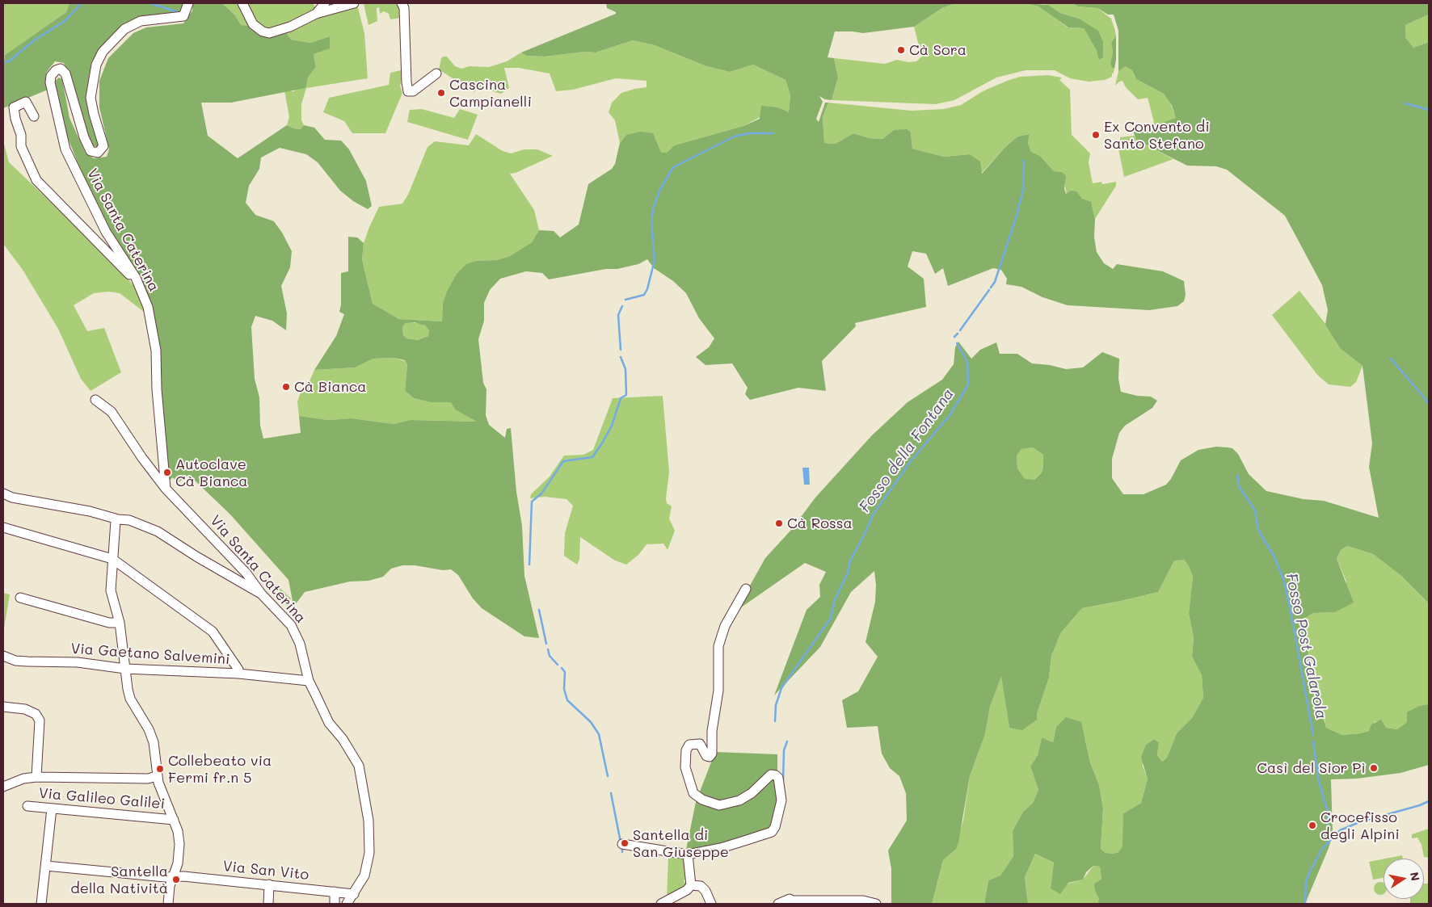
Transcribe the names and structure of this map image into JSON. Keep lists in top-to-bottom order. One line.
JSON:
{"streets":{"street":["Via Santa Caterina","Via Gaetano Salvemini","Via Galileo Galilei","Via San Vito"]},"crossings":[["Via Santa Caterina","Via Gaetano Salvemini"],["Via Santa Caterina","Via San Vito"]],"water":["Fosso della Fontana","Fosso Post Galarola"],"places":["Cà Sora","Cascina Campianelli","Ex Convento di Santo Stefano","Cà Bianca","Autoclave Cà Bianca","Cà Rossa","Casì del Sior Pì","Collebeato via Fermi fr.n 5","Crocefisso degli Alpini","Santella di San Giuseppe","Santella della Natività"],"north":"right"}
